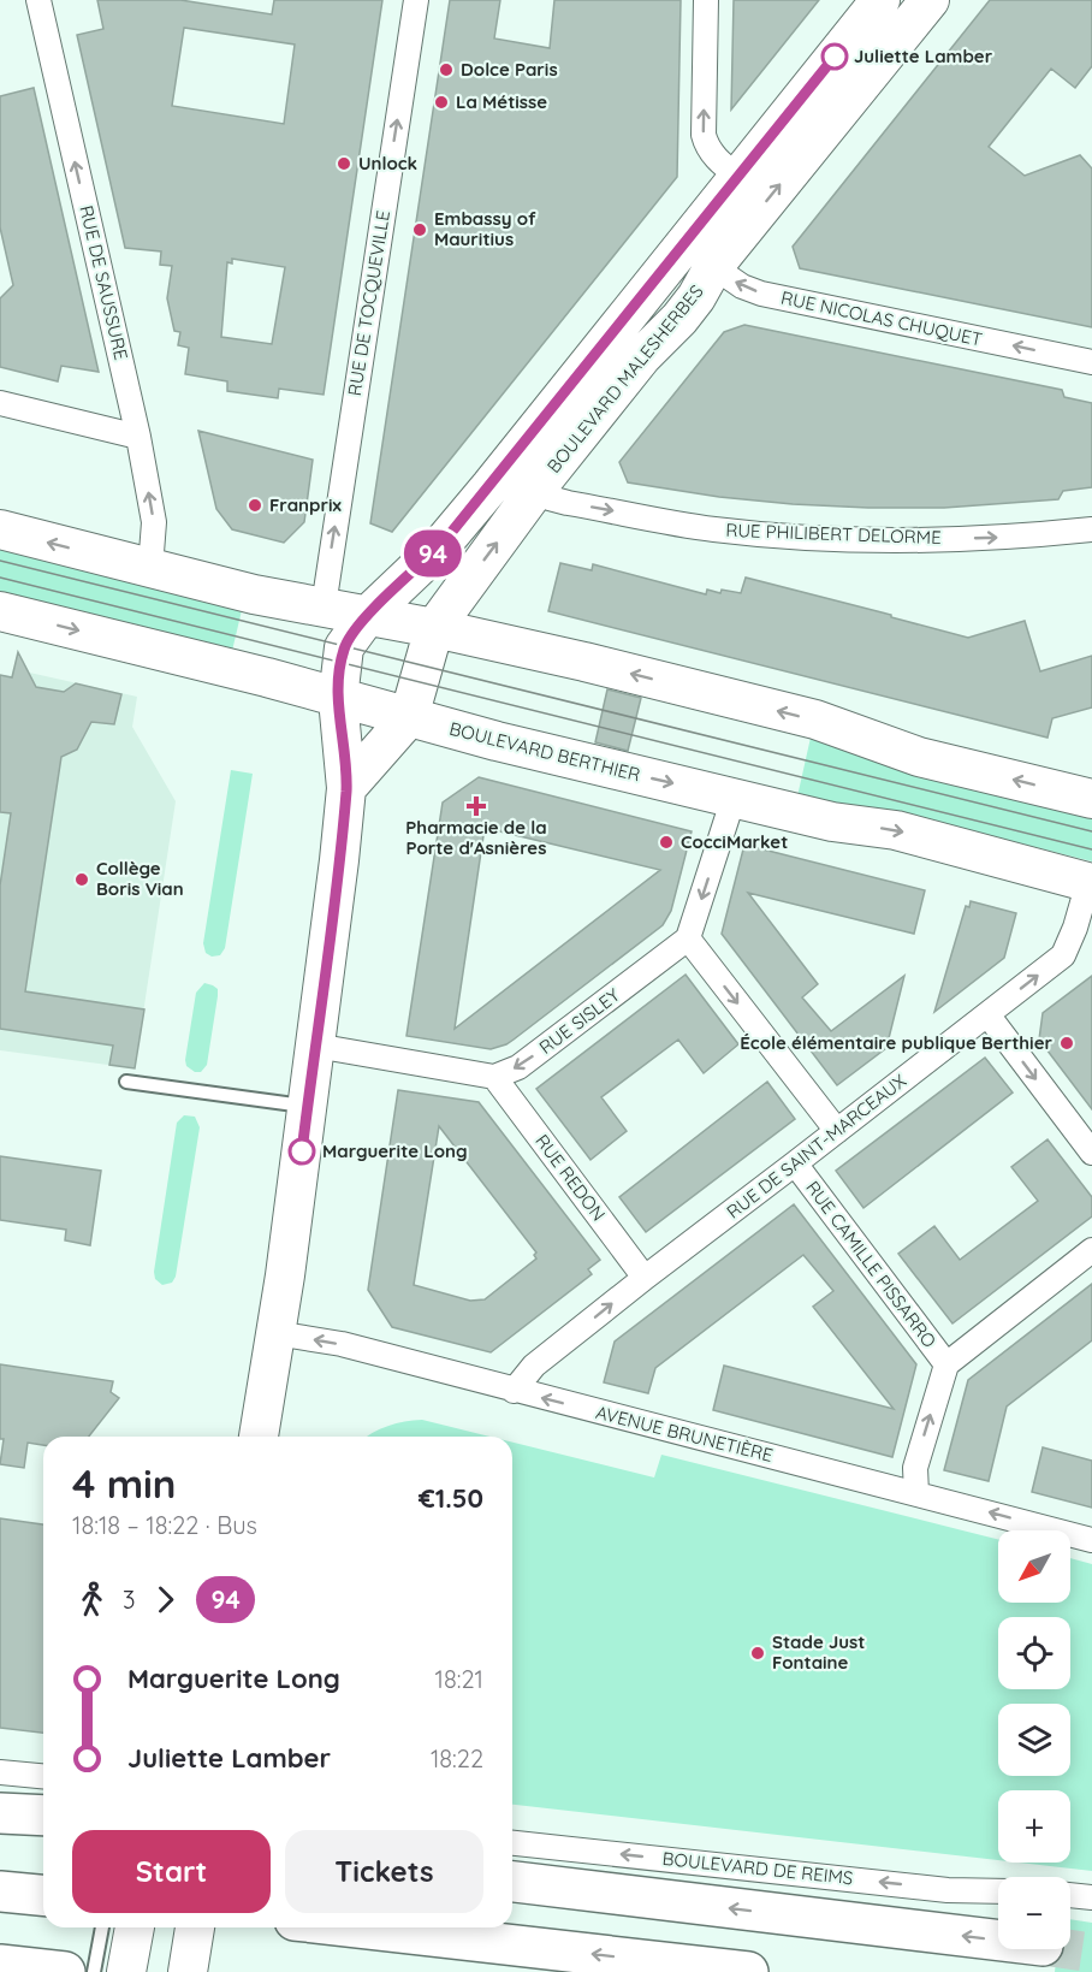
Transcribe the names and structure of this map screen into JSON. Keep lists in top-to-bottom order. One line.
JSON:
{"streets":{"main road":["BOULEVARD MALESHERBES","BOULEVARD BERTHIER"],"street":["RUE DE SAUSSURE","RUE DE TOCQUEVILLE","RUE NICOLAS CHUQUET","RUE PHILIBERT DELORME","RUE SISLEY","RUE DE SAINT-MARCEAUX","RUE REDON","RUE CAMILLE PISSARRO","AVENUE BRUNETIÈRE","BOULEVARD DE REIMS"]},"crossings":[["RUE NICOLAS CHUQUET","BOULEVARD MALESHERBES"],["BOULEVARD MALESHERBES","RUE PHILIBERT DELORME"],["BOULEVARD MALESHERBES","BOULEVARD BERTHIER"],["BOULEVARD MALESHERBES","AVENUE BRUNETIÈRE"],["BOULEVARD BERTHIER","RUE DE SAINT-MARCEAUX"],["RUE SISLEY","RUE REDON"],["RUE DE SAINT-MARCEAUX","RUE REDON"],["RUE DE SAINT-MARCEAUX","RUE CAMILLE PISSARRO"],["RUE DE SAINT-MARCEAUX","AVENUE BRUNETIÈRE"]],"one_way":["RUE DE SAUSSURE","RUE DE TOCQUEVILLE","RUE NICOLAS CHUQUET","RUE PHILIBERT DELORME","RUE SISLEY","RUE DE SAINT-MARCEAUX","AVENUE BRUNETIÈRE","BOULEVARD DE REIMS"],"places":{"other":["Juliette Lamber","Dolce Paris","La Métisse","Unlock","Embassy of Mauritius","Franprix","CocciMarket","Collège Boris Vian","École élémentaire publique Berthier","Marguerite Long","Stade Just Fontaine"],"health":["Pharmacie de la Porte d'Asnières"]},"lines":["bus line 94"],"north":"bottom left","page":{"on_map":"94","heading":["4 min","18:18 – 18:22 · Bus","€1.50"],"map_buttons":["+","−"],"legs":["3","94"],"list":[{"name":"Marguerite Long","value":"18:21"},{"name":"Juliette Lamber","value":"18:22"}],"buttons":["Start","Tickets"]}}
